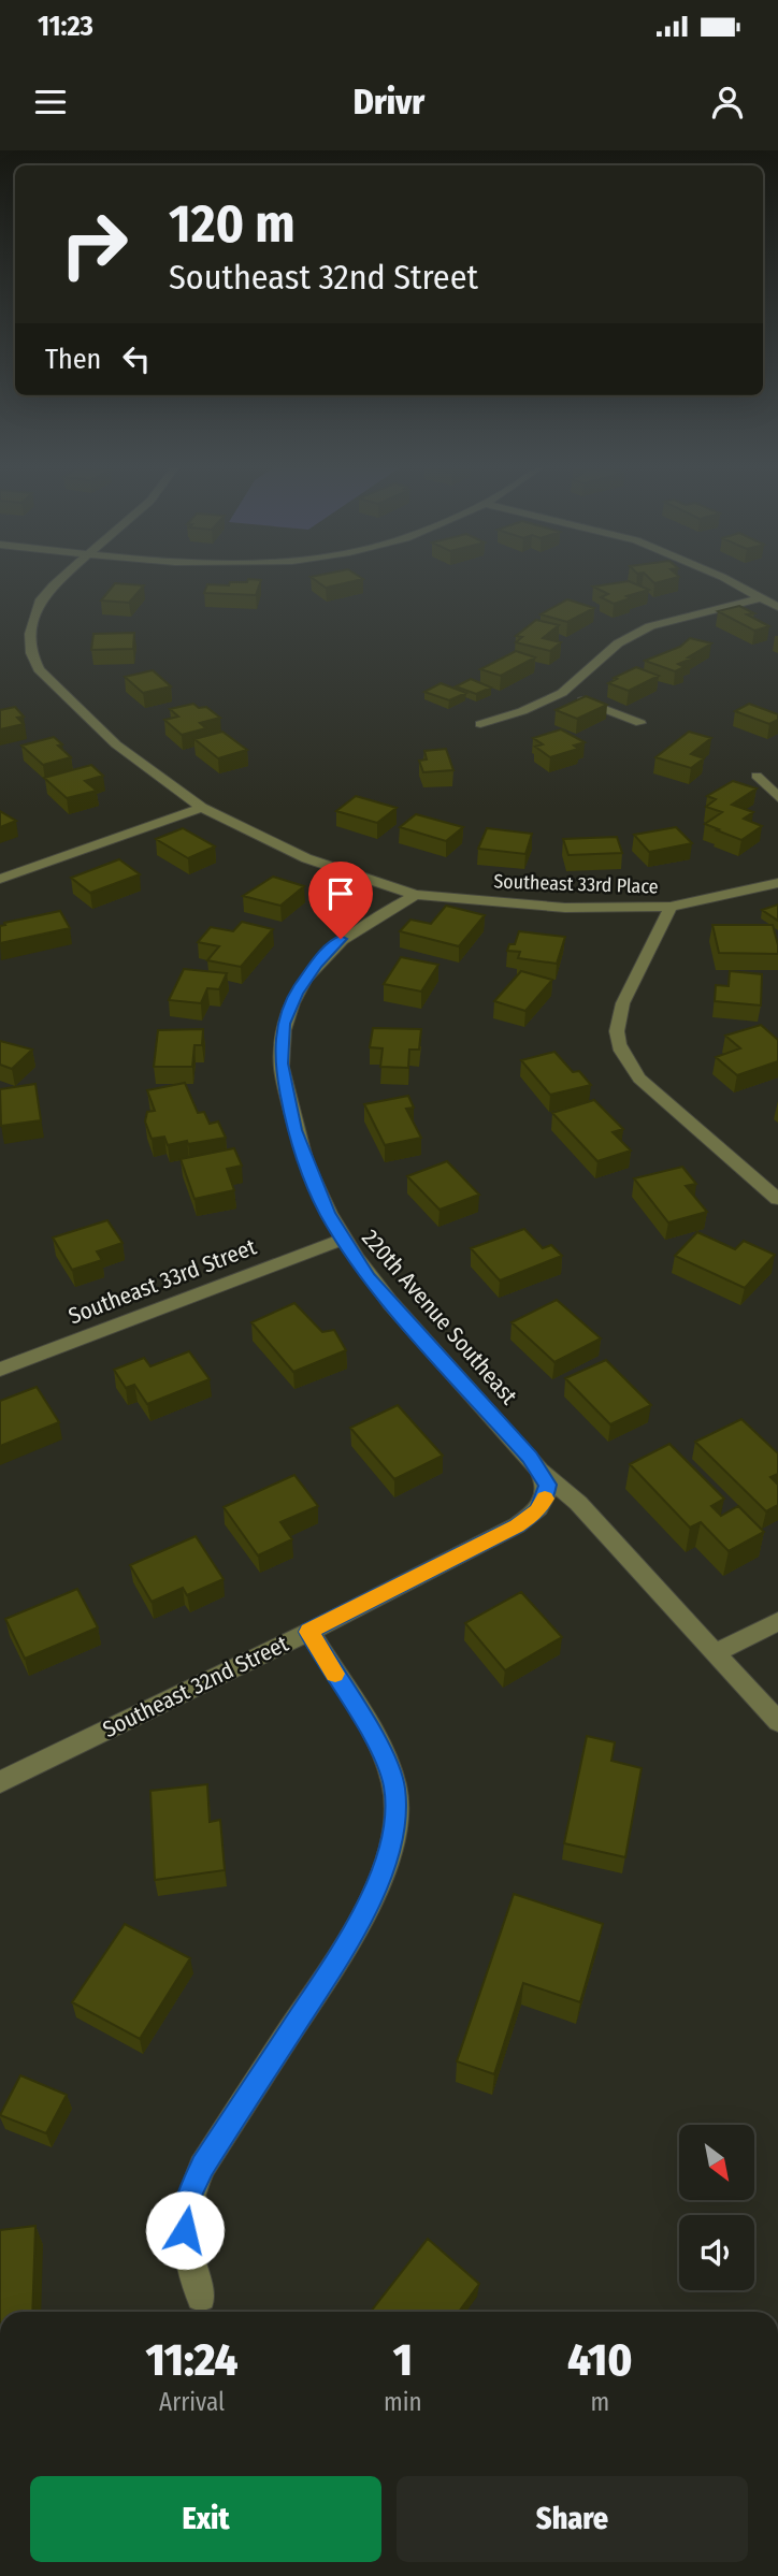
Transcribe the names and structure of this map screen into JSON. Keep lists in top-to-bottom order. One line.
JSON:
{"streets":{"street":["Southeast 33rd Place","Southeast 33rd Street","220th Avenue Southeast","Southeast 32nd Street"]},"crossings":[["Southeast 33rd Place","220th Avenue Southeast"],["Southeast 33rd Street","220th Avenue Southeast"],["220th Avenue Southeast","Southeast 32nd Street"]],"north":"bottom right","page":{"status":"11:23","header":"Drivr","turn":["120 m","Southeast 32nd Street"],"then":"Then","eta":["11:24","Arrival","1","min","410","m"],"buttons":["Exit","Share"]}}
